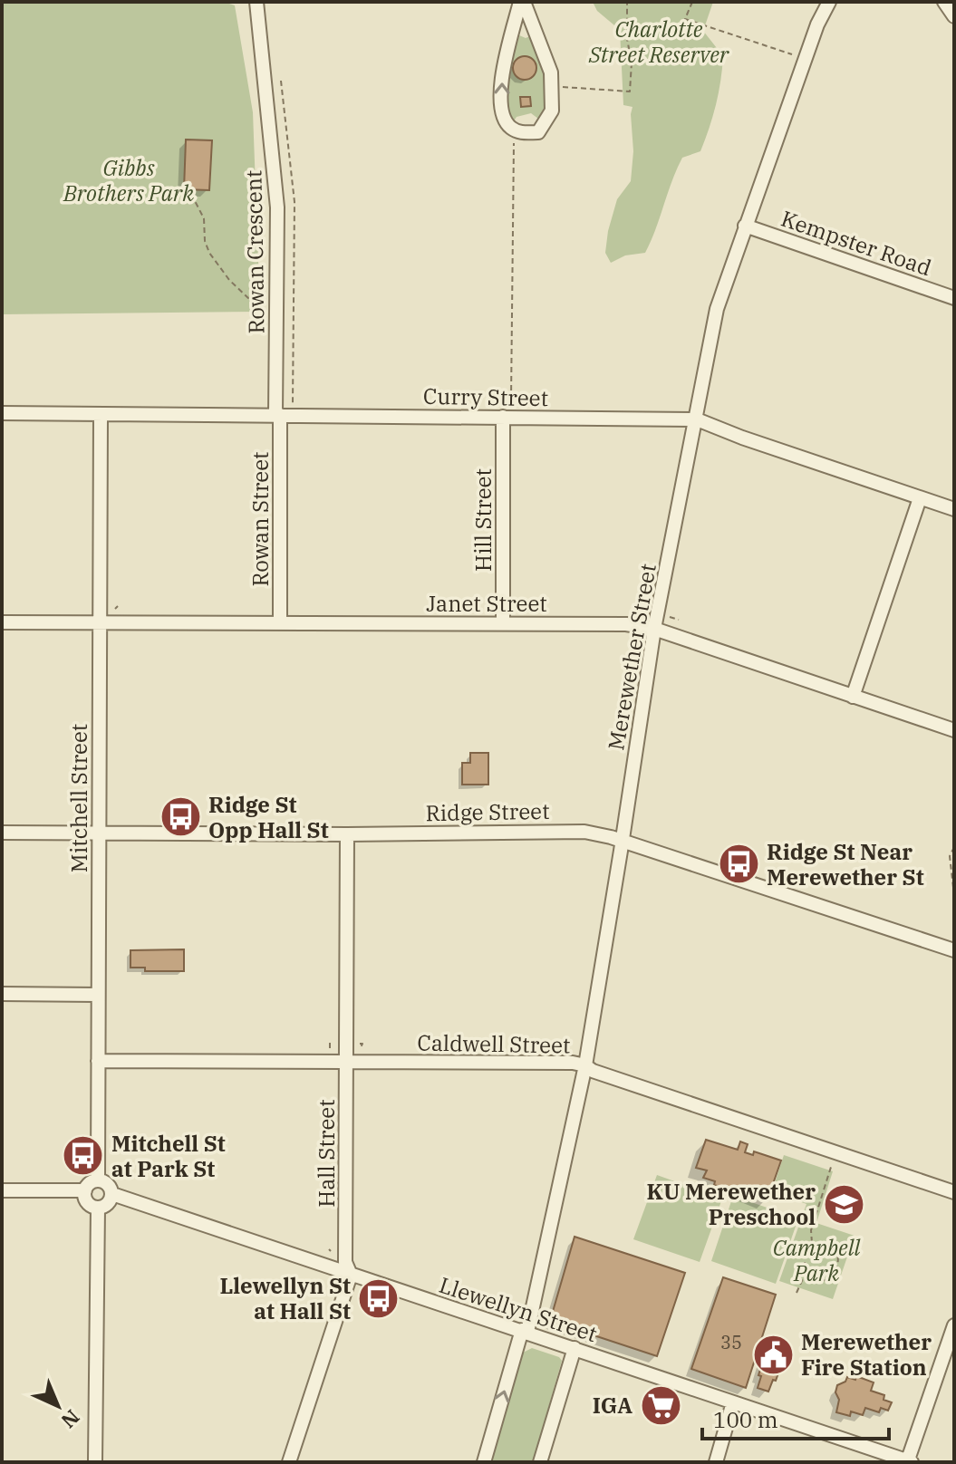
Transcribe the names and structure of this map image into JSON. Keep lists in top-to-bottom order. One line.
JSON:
{"streets":{"street":["Kempster Road","Rowan Crescent","Curry Street","Rowan Street","Hill Street","Janet Street","Merewether Street","Mitchell Street","Ridge Street","Caldwell Street","Hall Street","Llewellyn Street"]},"crossings":[["Kempster Road","Merewether Street"],["Rowan Crescent","Curry Street"],["Rowan Crescent","Rowan Street"],["Curry Street","Rowan Street"],["Curry Street","Hill Street"],["Curry Street","Merewether Street"],["Curry Street","Mitchell Street"],["Rowan Street","Janet Street"],["Hill Street","Janet Street"],["Janet Street","Merewether Street"],["Janet Street","Mitchell Street"],["Merewether Street","Ridge Street"],["Merewether Street","Caldwell Street"],["Merewether Street","Llewellyn Street"],["Mitchell Street","Ridge Street"],["Mitchell Street","Caldwell Street"],["Mitchell Street","Llewellyn Street"],["Ridge Street","Hall Street"],["Caldwell Street","Hall Street"],["Hall Street","Llewellyn Street"]],"parks":["Charlotte Street Reserver","Gibbs Brothers Park","Campbell Park"],"places":{"bus stop":["Ridge St Opp Hall St","Ridge St Near Merewether St","Mitchell St at Park St","Llewellyn St at Hall St"],"school or university":["KU Merewether Preschool"],"public building":["Merewether Fire Station"],"supermarket":["IGA"]},"house_numbers":["35"],"scale_bar":"100 m","north":"bottom right"}
